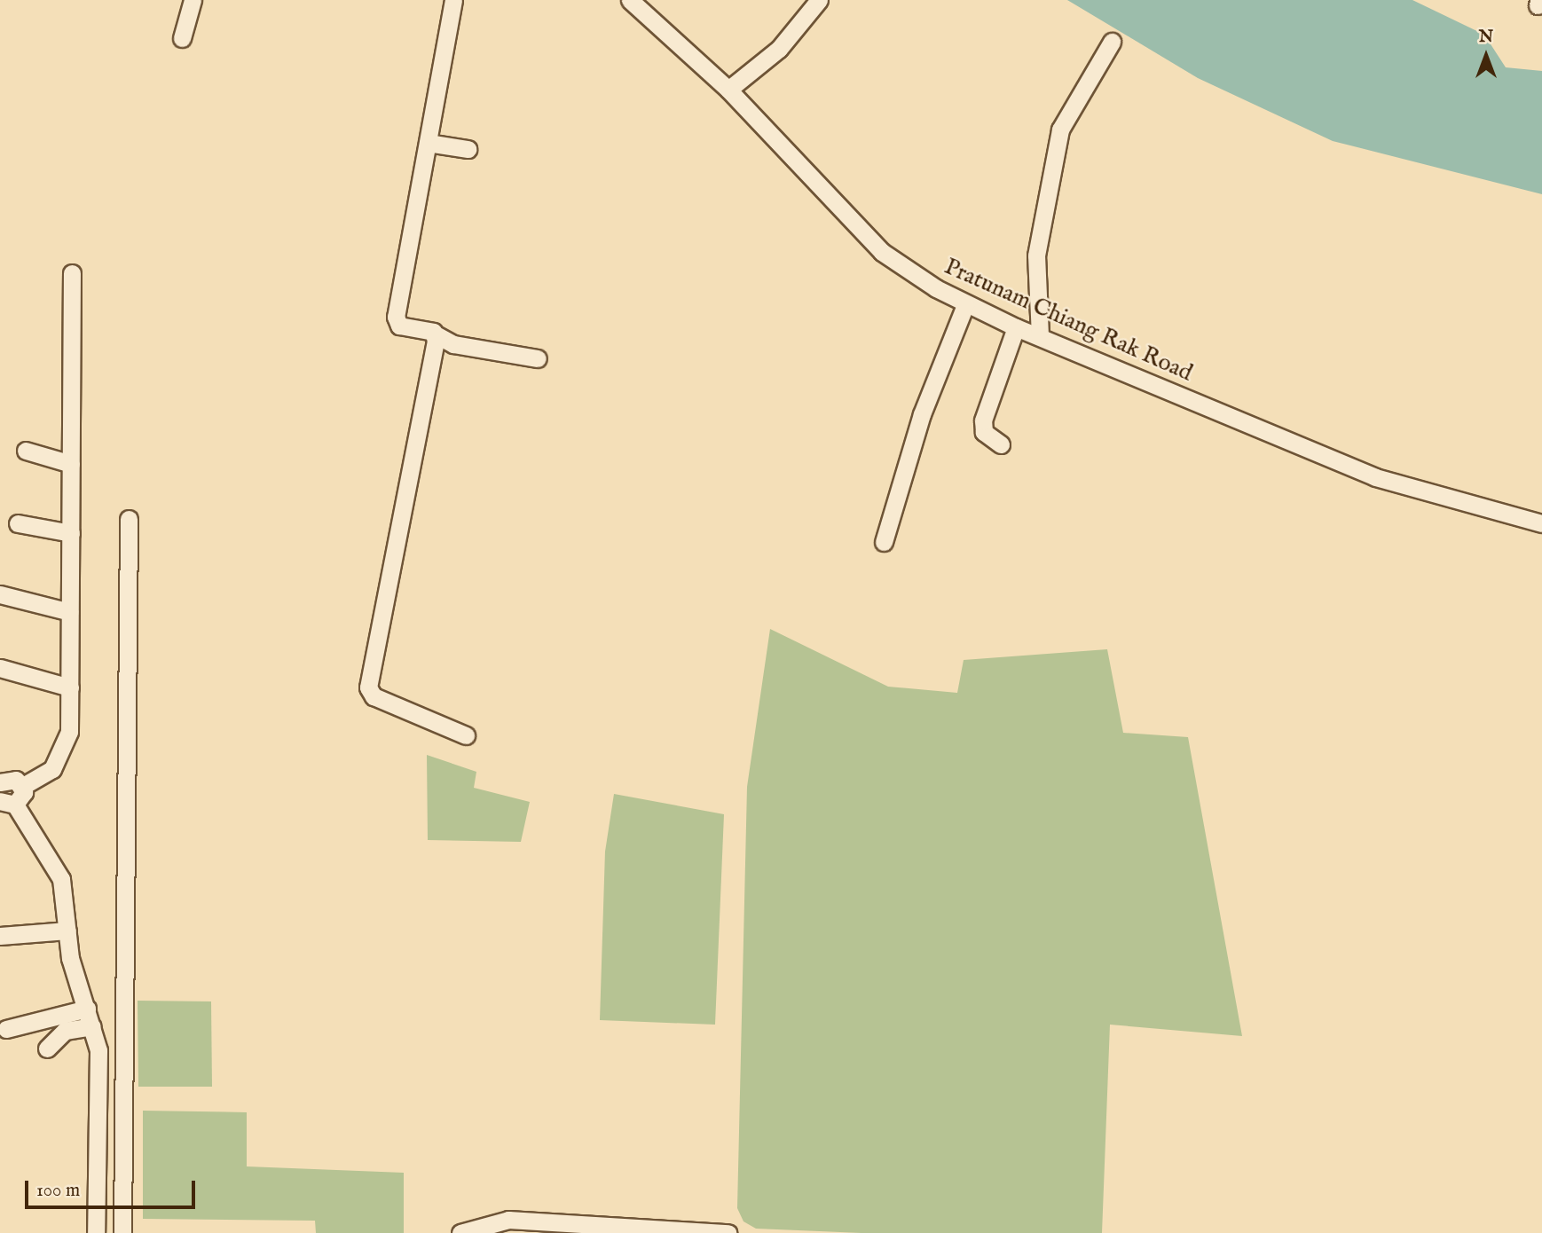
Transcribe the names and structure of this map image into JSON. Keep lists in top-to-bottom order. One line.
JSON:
{"streets":{"street":["Pratunam Chiang Rak Road"]},"scale_bar":"100 m","north":"top"}
